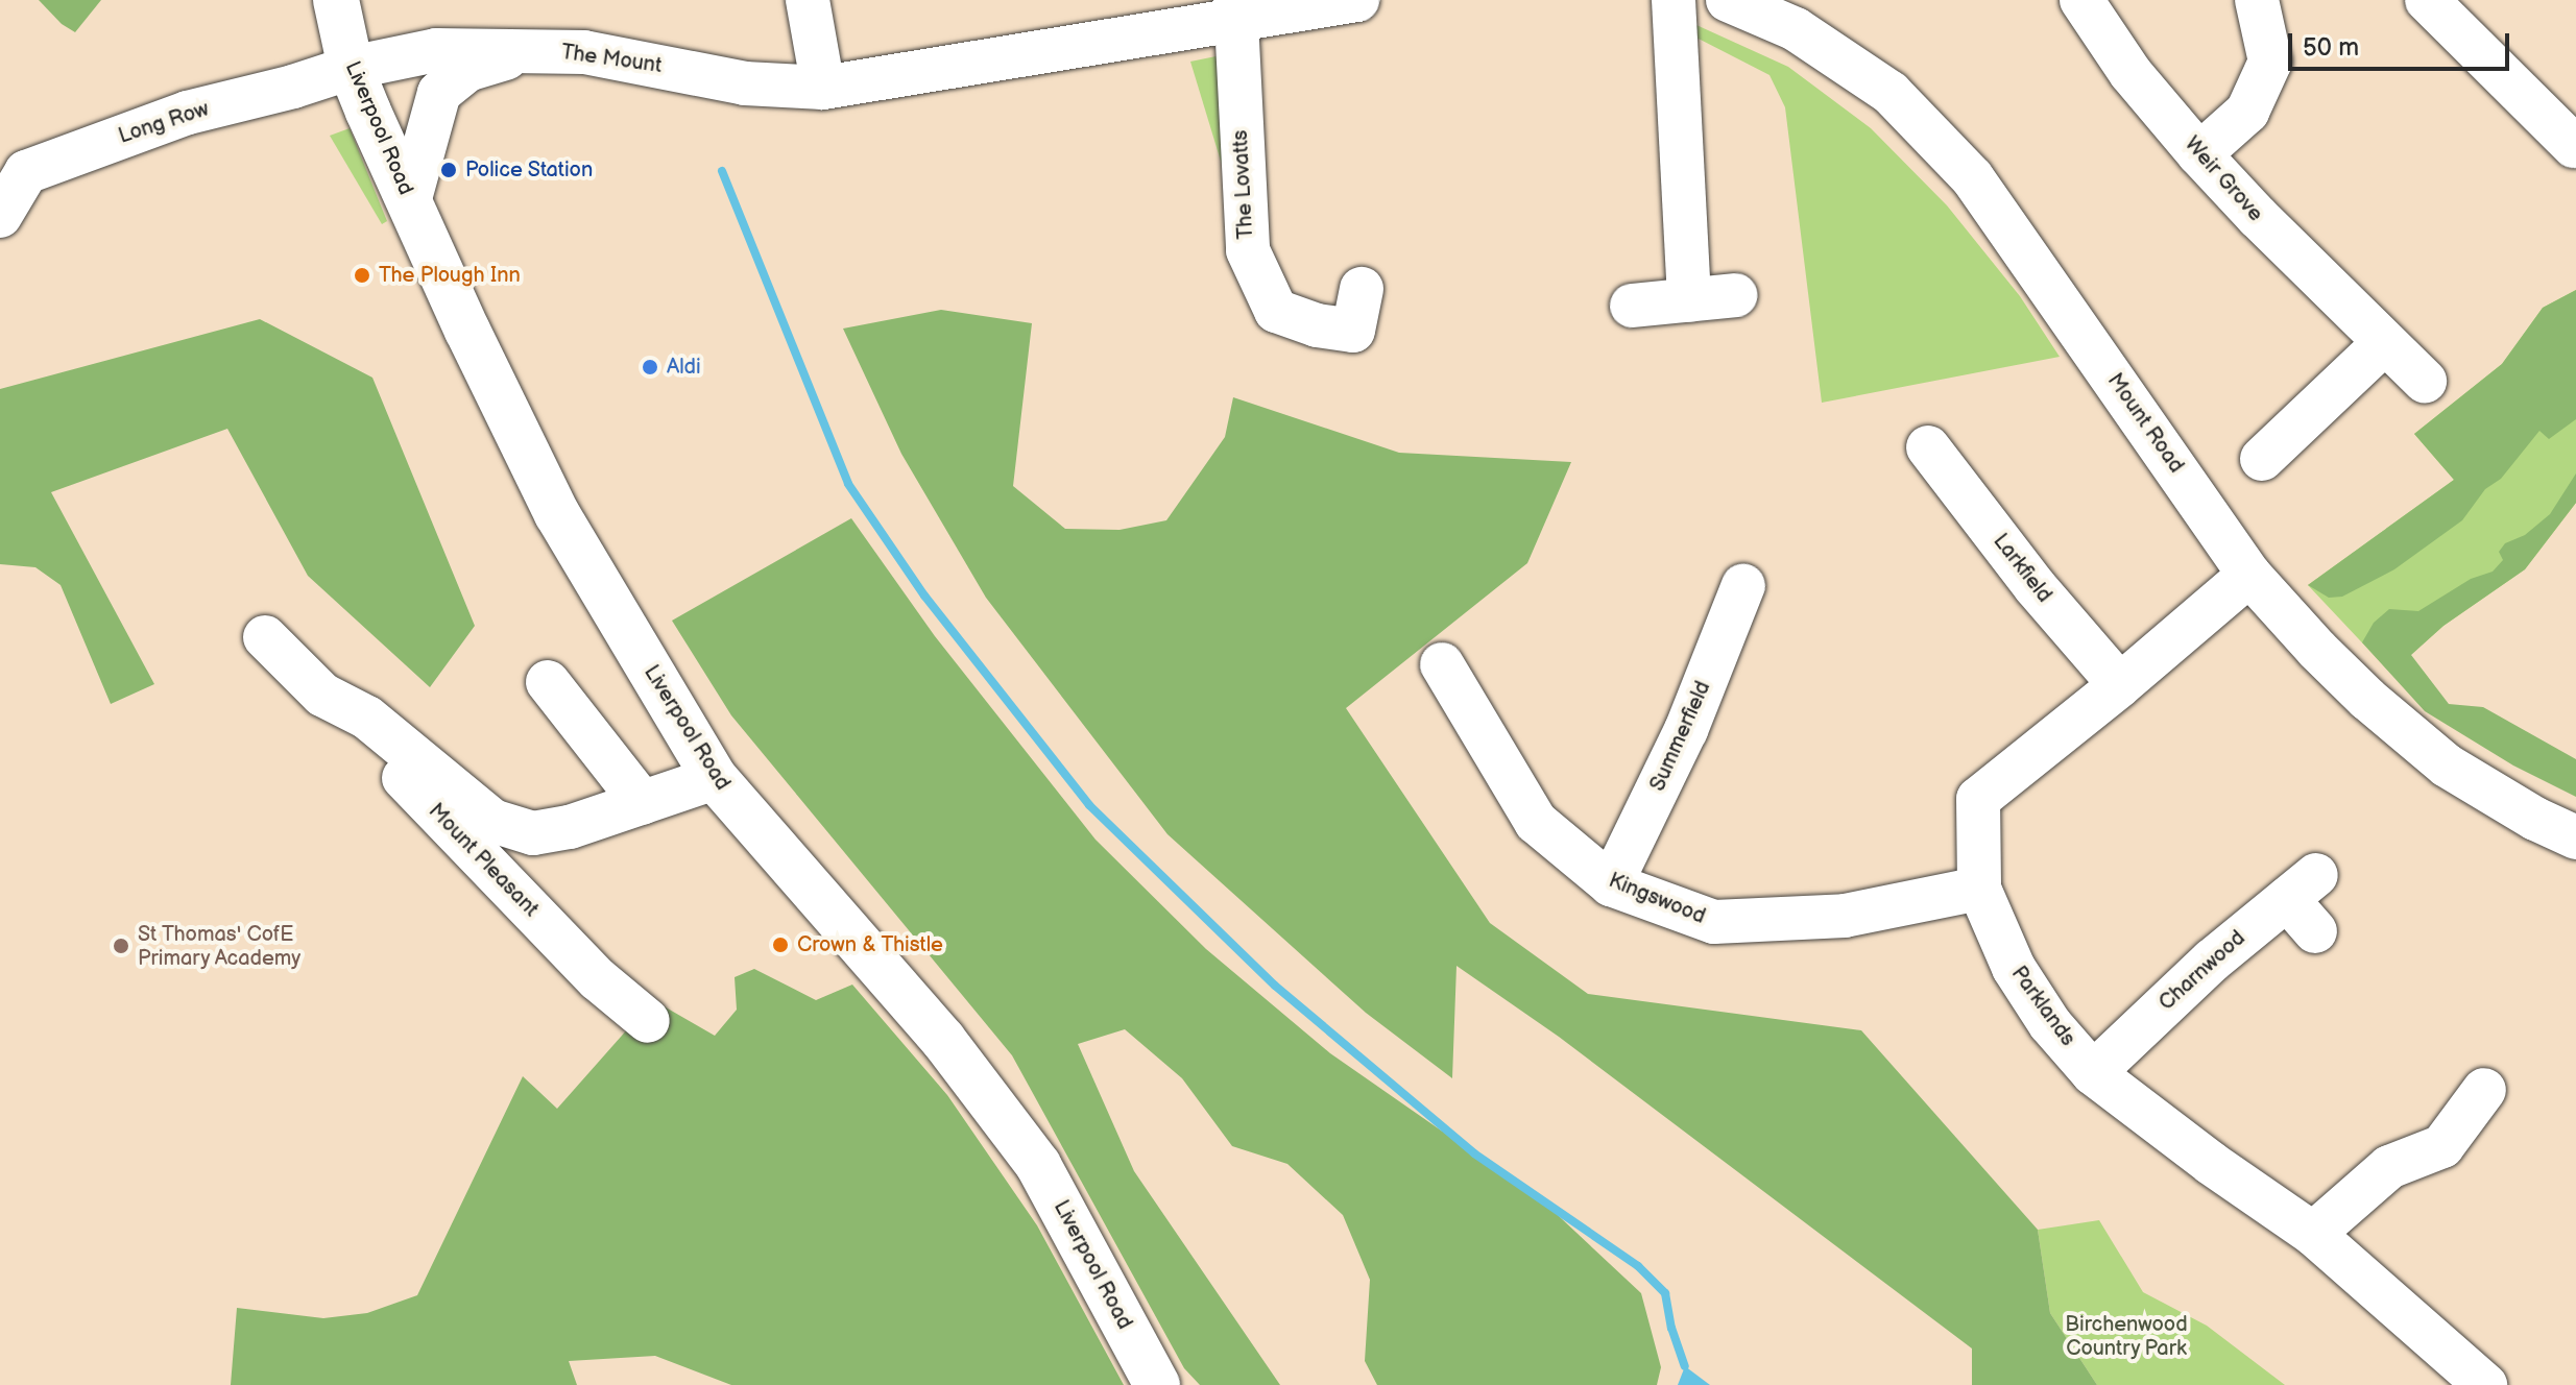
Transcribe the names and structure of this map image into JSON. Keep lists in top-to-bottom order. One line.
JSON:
{"streets":{"main road":["Liverpool Road"],"street":["The Mount","Long Row","Weir Grove","The Lovatts","Mount Road","Larkfield","Summerfield","Mount Pleasant","Kingswood","Charnwood","Parklands"]},"crossings":[["The Mount","Long Row"],["The Mount","Liverpool Road"],["The Mount","The Lovatts"],["Long Row","Liverpool Road"],["Liverpool Road","Mount Pleasant"],["Mount Road","Parklands"],["Larkfield","Parklands"],["Summerfield","Kingswood"],["Kingswood","Parklands"],["Charnwood","Parklands"]],"parks":["Birchenwood Country Park"],"places":["Police Station","The Plough Inn","Aldi","Crown & Thistle","St Thomas' CofE Primary Academy"],"scale_bar":"50 m"}
